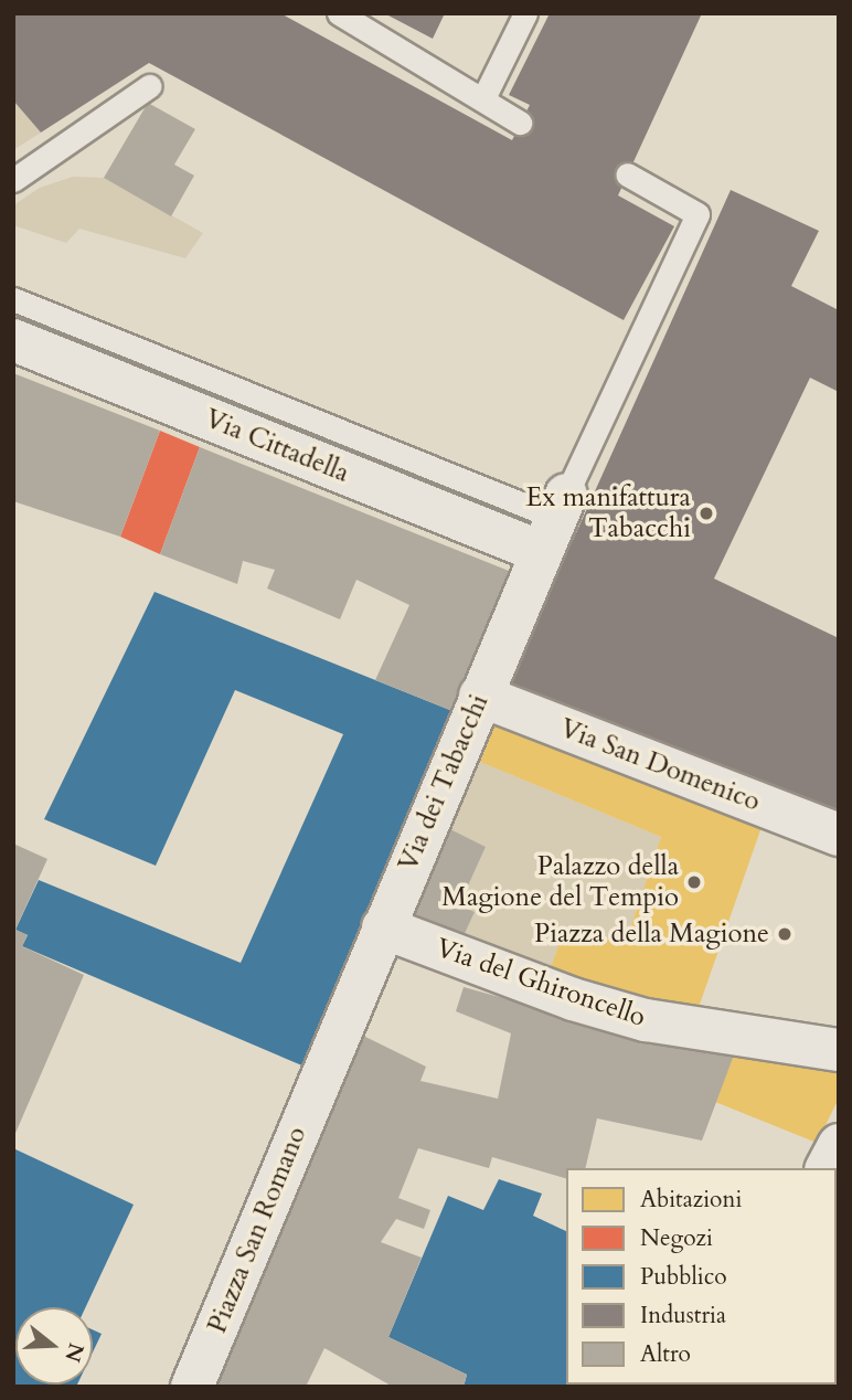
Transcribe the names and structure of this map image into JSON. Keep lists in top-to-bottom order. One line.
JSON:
{"streets":{"street":["Via Cittadella","Via San Domenico","Via dei Tabacchi","Via del Ghironcello","Piazza San Romano"]},"crossings":[["Via Cittadella","Via dei Tabacchi"],["Via San Domenico","Via dei Tabacchi"],["Via dei Tabacchi","Via del Ghironcello"],["Via dei Tabacchi","Piazza San Romano"]],"places":["Ex manifattura Tabacchi","Palazzo della Magione del Tempio","Piazza della Magione"],"legend":["Abitazioni","Negozi","Pubblico","Industria","Altro"],"north":"right"}
